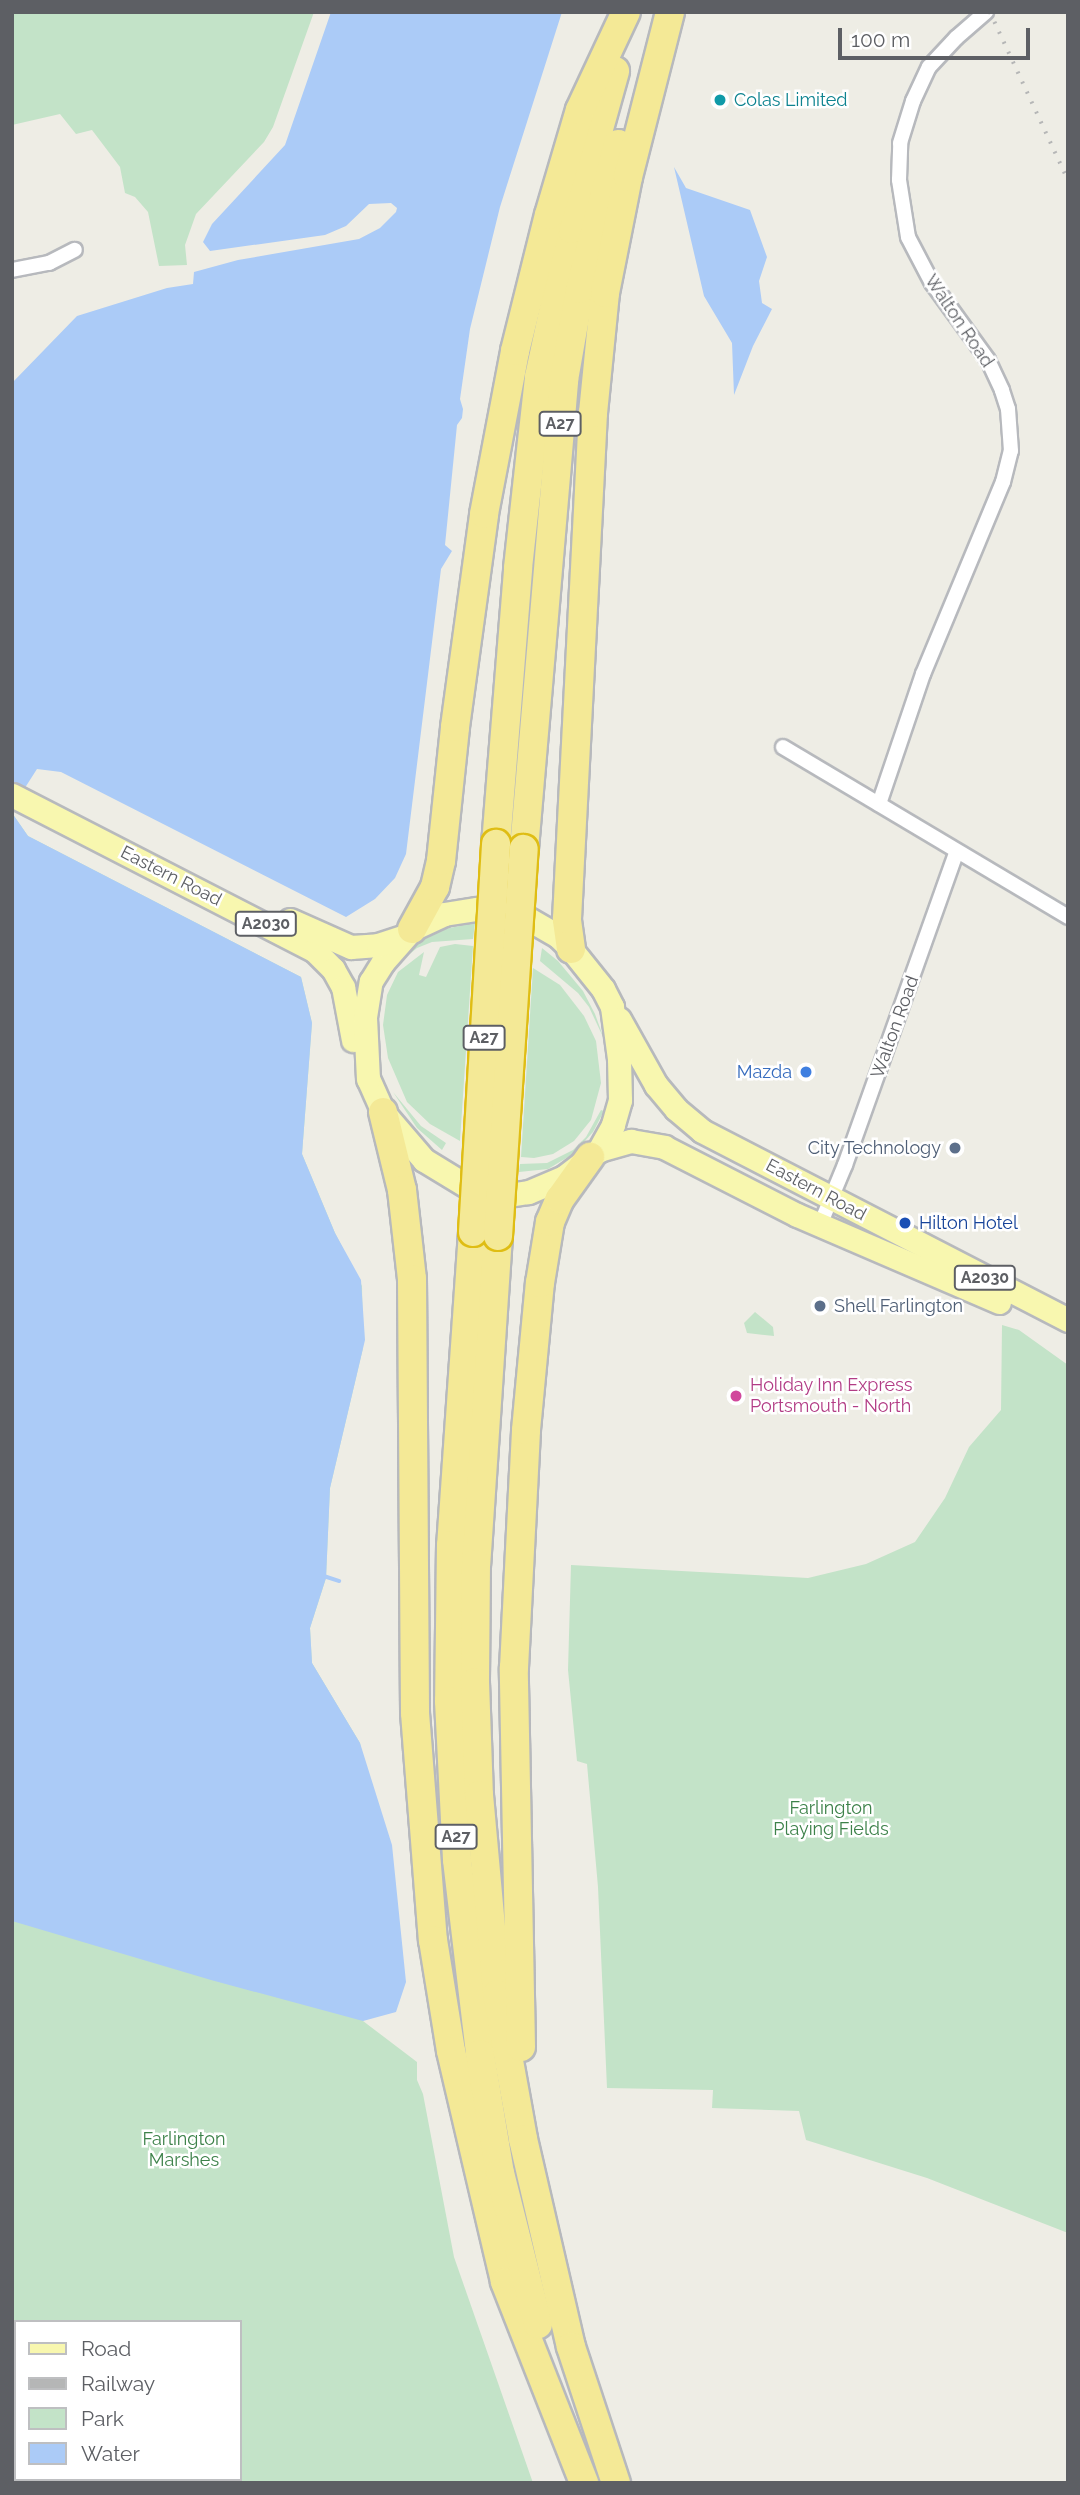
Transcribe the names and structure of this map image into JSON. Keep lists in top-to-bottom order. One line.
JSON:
{"streets":{"highway":["A27"],"main road":["Eastern Road","A2030"],"street":["Walton Road"]},"crossings":[["Walton Road","Eastern Road"]],"parks":["Farlington Playing Fields","Farlington Marshes"],"places":["Colas Limited","Mazda","City Technology","Hilton Hotel","Shell Farlington","Holiday Inn Express Portsmouth - North"],"legend":["Road","Railway","Park","Water"],"scale_bar":"100 m"}
